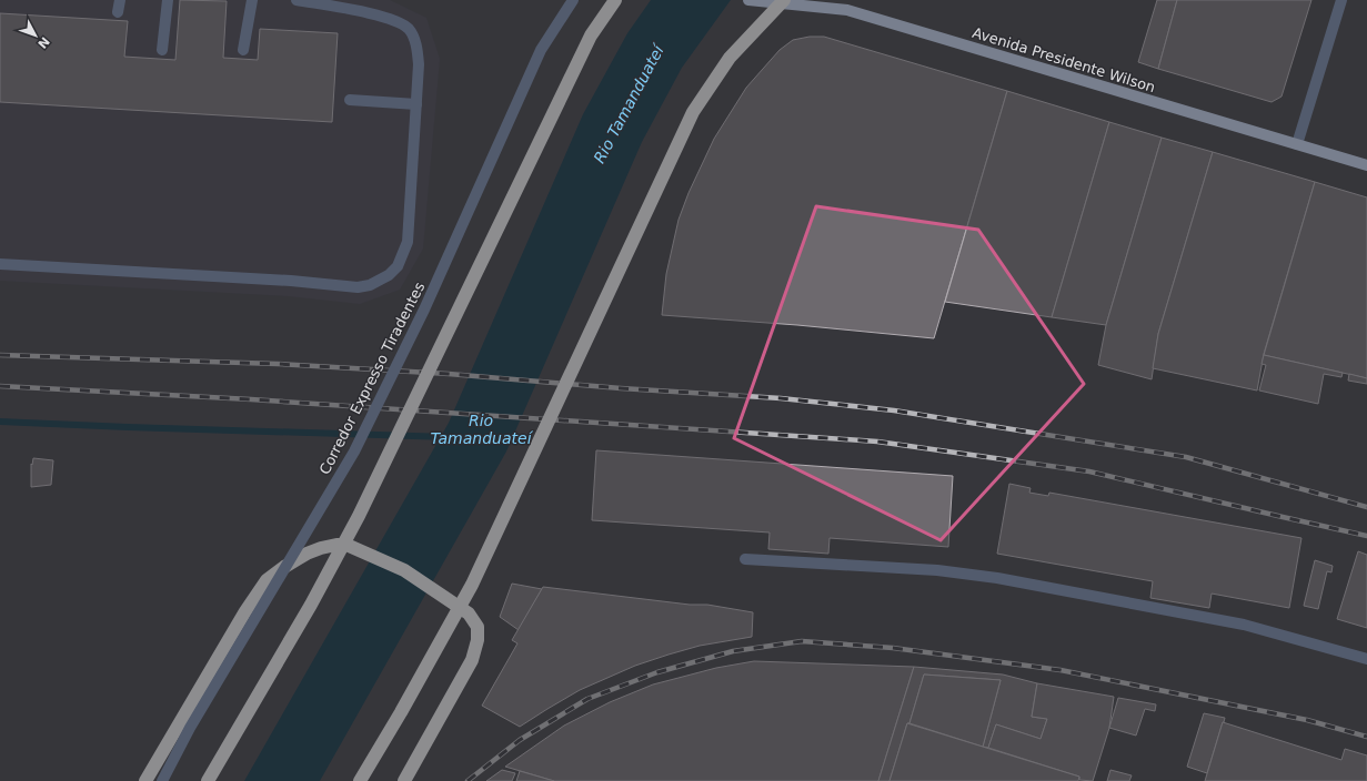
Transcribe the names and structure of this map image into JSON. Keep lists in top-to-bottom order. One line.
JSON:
{"streets":{"main road":["Avenida Presidente Wilson"],"street":["Corredor Expresso Tiradentes"]},"water":["Rio Tamanduateí"],"north":"bottom right"}
